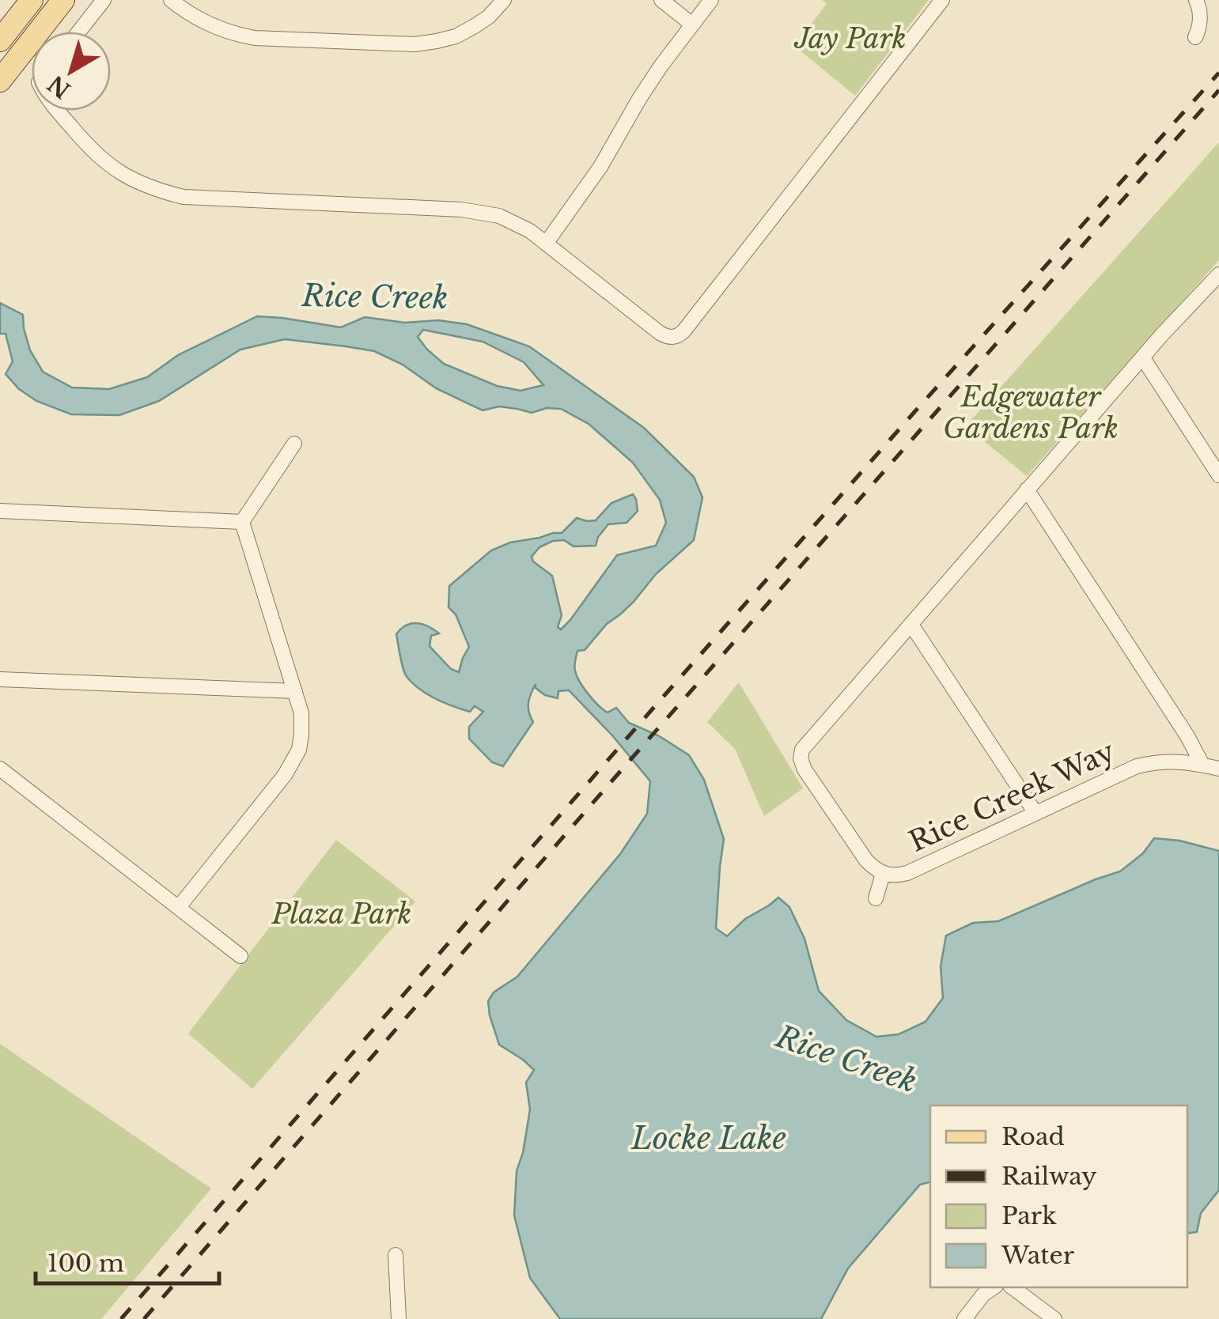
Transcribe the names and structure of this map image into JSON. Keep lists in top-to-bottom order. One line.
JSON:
{"streets":{"street":["Rice Creek Way"]},"water":["Rice Creek","Locke Lake"],"parks":["Jay Park","Edgewater Gardens Park","Plaza Park"],"legend":["Road","Railway","Park","Water"],"scale_bar":"100 m","north":"bottom left"}
